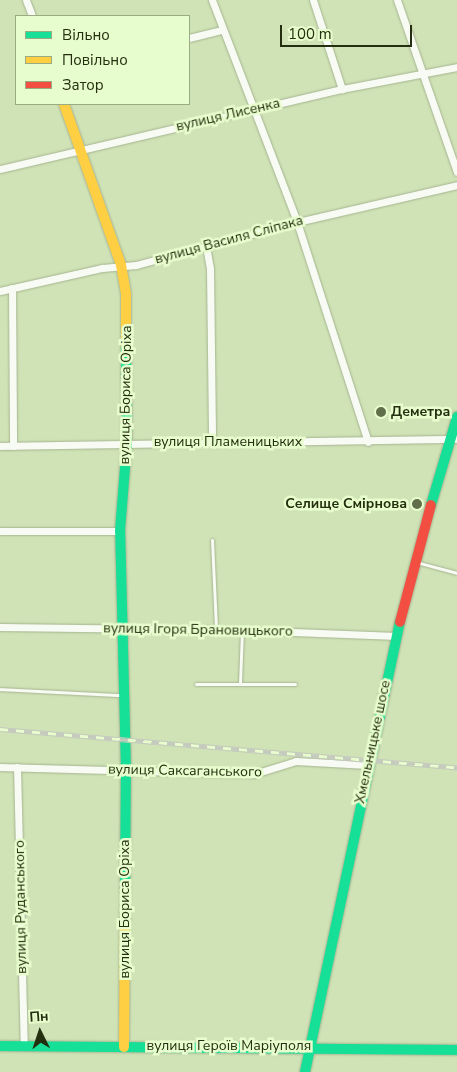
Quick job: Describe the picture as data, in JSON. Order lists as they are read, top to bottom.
{
  "streets": {
    "street": [
      "вулиця Лисенка",
      "вулиця Василя Сліпака",
      "вулиця Бориса Оріха",
      "вулиця Пламеницьких",
      "вулиця Ігоря Брановицького",
      "Хмельницьке шосе",
      "вулиця Саксаганського",
      "вулиця Руданського",
      "вулиця Героїв Маріуполя"
    ]
  },
  "crossings": [
    ["вулиця Лисенка", "вулиця Бориса Оріха"],
    ["вулиця Василя Сліпака", "вулиця Бориса Оріха"],
    ["вулиця Бориса Оріха", "вулиця Пламеницьких"],
    ["вулиця Бориса Оріха", "вулиця Ігоря Брановицького"],
    ["вулиця Бориса Оріха", "вулиця Саксаганського"],
    ["вулиця Бориса Оріха", "вулиця Героїв Маріуполя"],
    ["вулиця Пламеницьких", "Хмельницьке шосе"],
    ["вулиця Ігоря Брановицького", "Хмельницьке шосе"],
    ["Хмельницьке шосе", "вулиця Саксаганського"],
    ["Хмельницьке шосе", "вулиця Героїв Маріуполя"],
    ["вулиця Саксаганського", "вулиця Руданського"],
    ["вулиця Руданського", "вулиця Героїв Маріуполя"]
  ],
  "places": ["Деметра", "Селище Смірнова"],
  "legend": ["Вільно", "Повільно", "Затор"],
  "scale_bar": "100 m",
  "north": "top"
}
